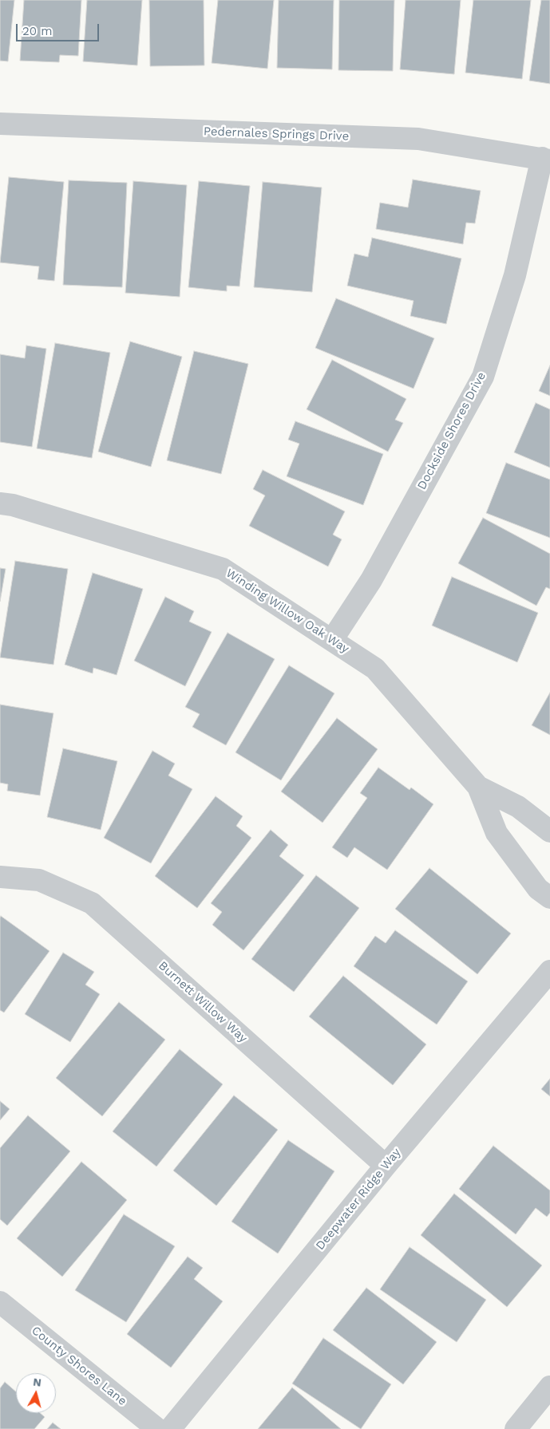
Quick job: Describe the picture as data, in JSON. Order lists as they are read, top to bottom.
{
  "streets": {
    "street": [
      "Pedernales Springs Drive",
      "Dockside Shores Drive",
      "Winding Willow Oak Way",
      "Burnett Willow Way",
      "Deepwater Ridge Way",
      "County Shores Lane"
    ]
  },
  "crossings": [
    ["Pedernales Springs Drive", "Dockside Shores Drive"],
    ["Dockside Shores Drive", "Winding Willow Oak Way"],
    ["Burnett Willow Way", "Deepwater Ridge Way"]
  ],
  "scale_bar": "20 m",
  "north": "top"
}
